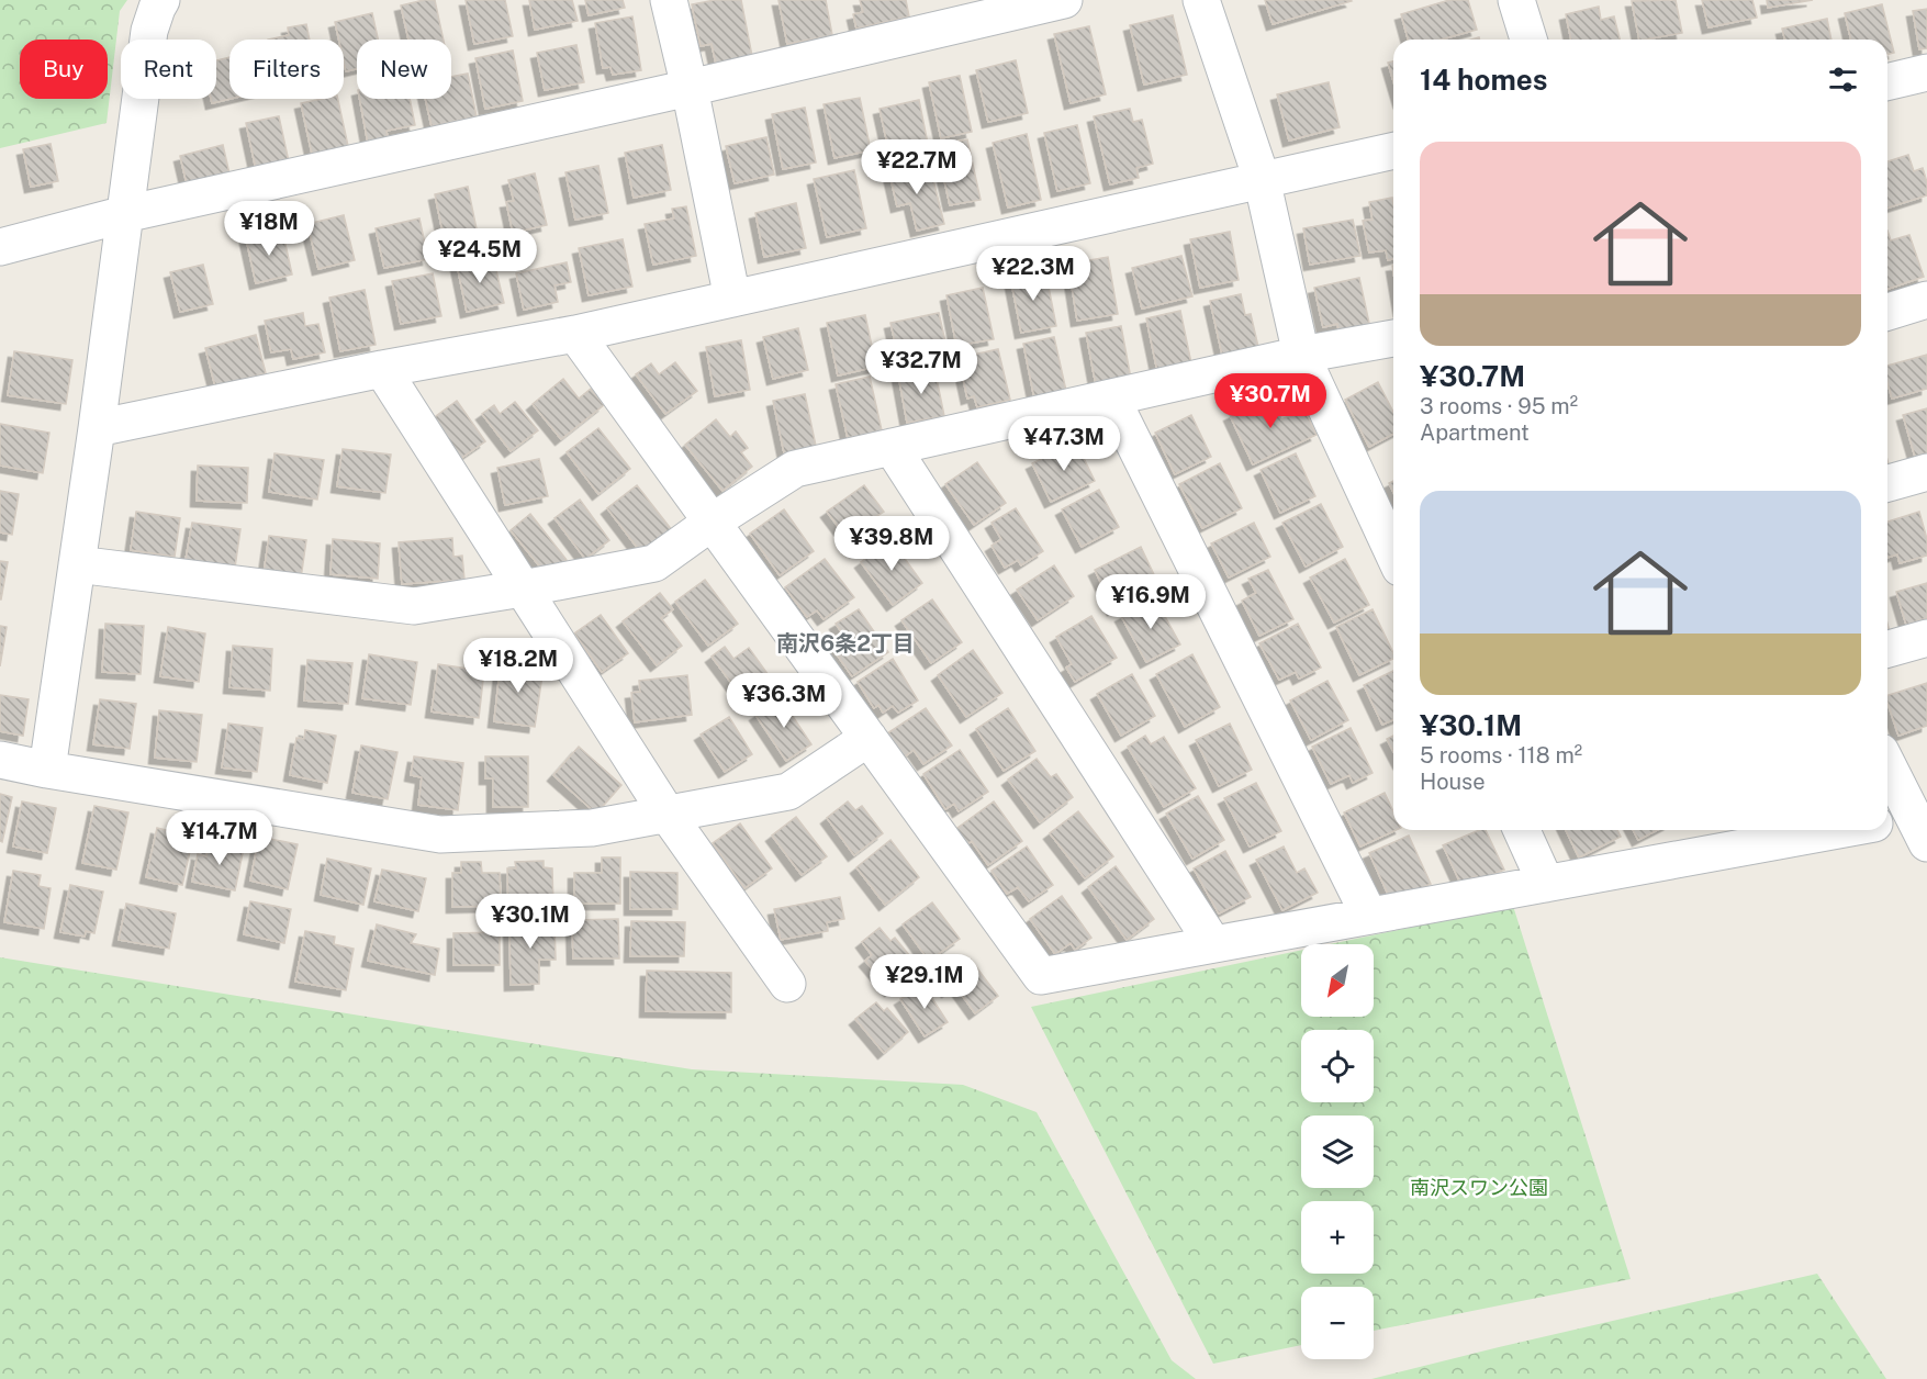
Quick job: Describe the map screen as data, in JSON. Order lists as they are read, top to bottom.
{
  "districts": ["南沢6条2丁目"],
  "parks": ["南沢スワン公園"],
  "north": "bottom left",
  "page": {
    "chip": [
      "Buy",
      "Rent",
      "Filters",
      "New"
    ],
    "heading": "14 homes",
    "list": [
      {
        "name": "¥30.7M",
        "note": "3 rooms · 95 m² · Apartment"
      },
      {
        "name": "¥30.1M",
        "note": "5 rooms · 118 m² · House"
      }
    ],
    "price": [
      "¥22.7M",
      "¥18M",
      "¥24.5M",
      "¥22.3M",
      "¥32.7M",
      "¥30.7M",
      "¥47.3M",
      "¥39.8M",
      "¥16.9M",
      "¥18.2M",
      "¥36.3M",
      "¥14.7M",
      "¥30.1M",
      "¥29.1M"
    ],
    "map_buttons": ["+", "−"]
  }
}
